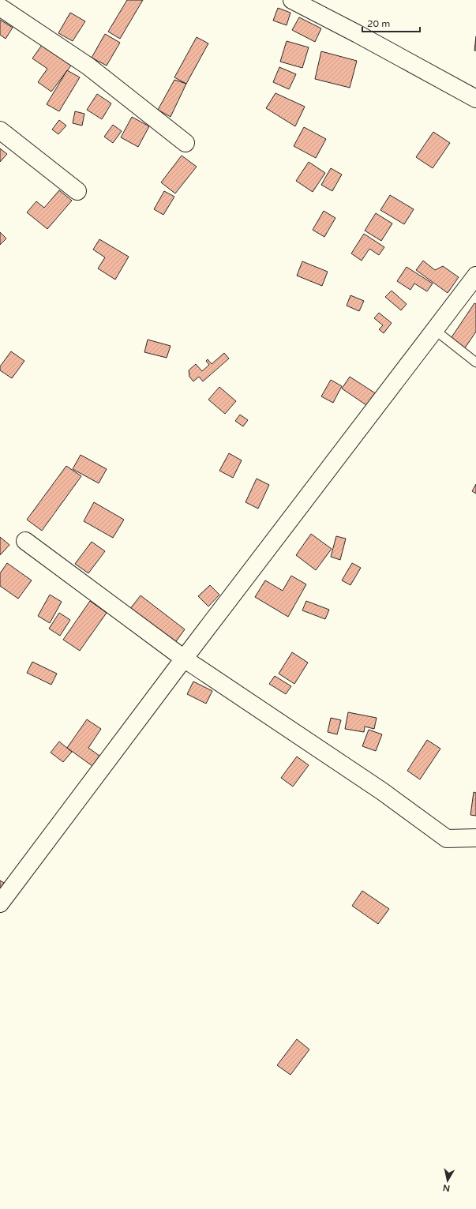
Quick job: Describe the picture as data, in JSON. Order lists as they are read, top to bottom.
{
  "scale_bar": "20 m",
  "north": "bottom"
}
